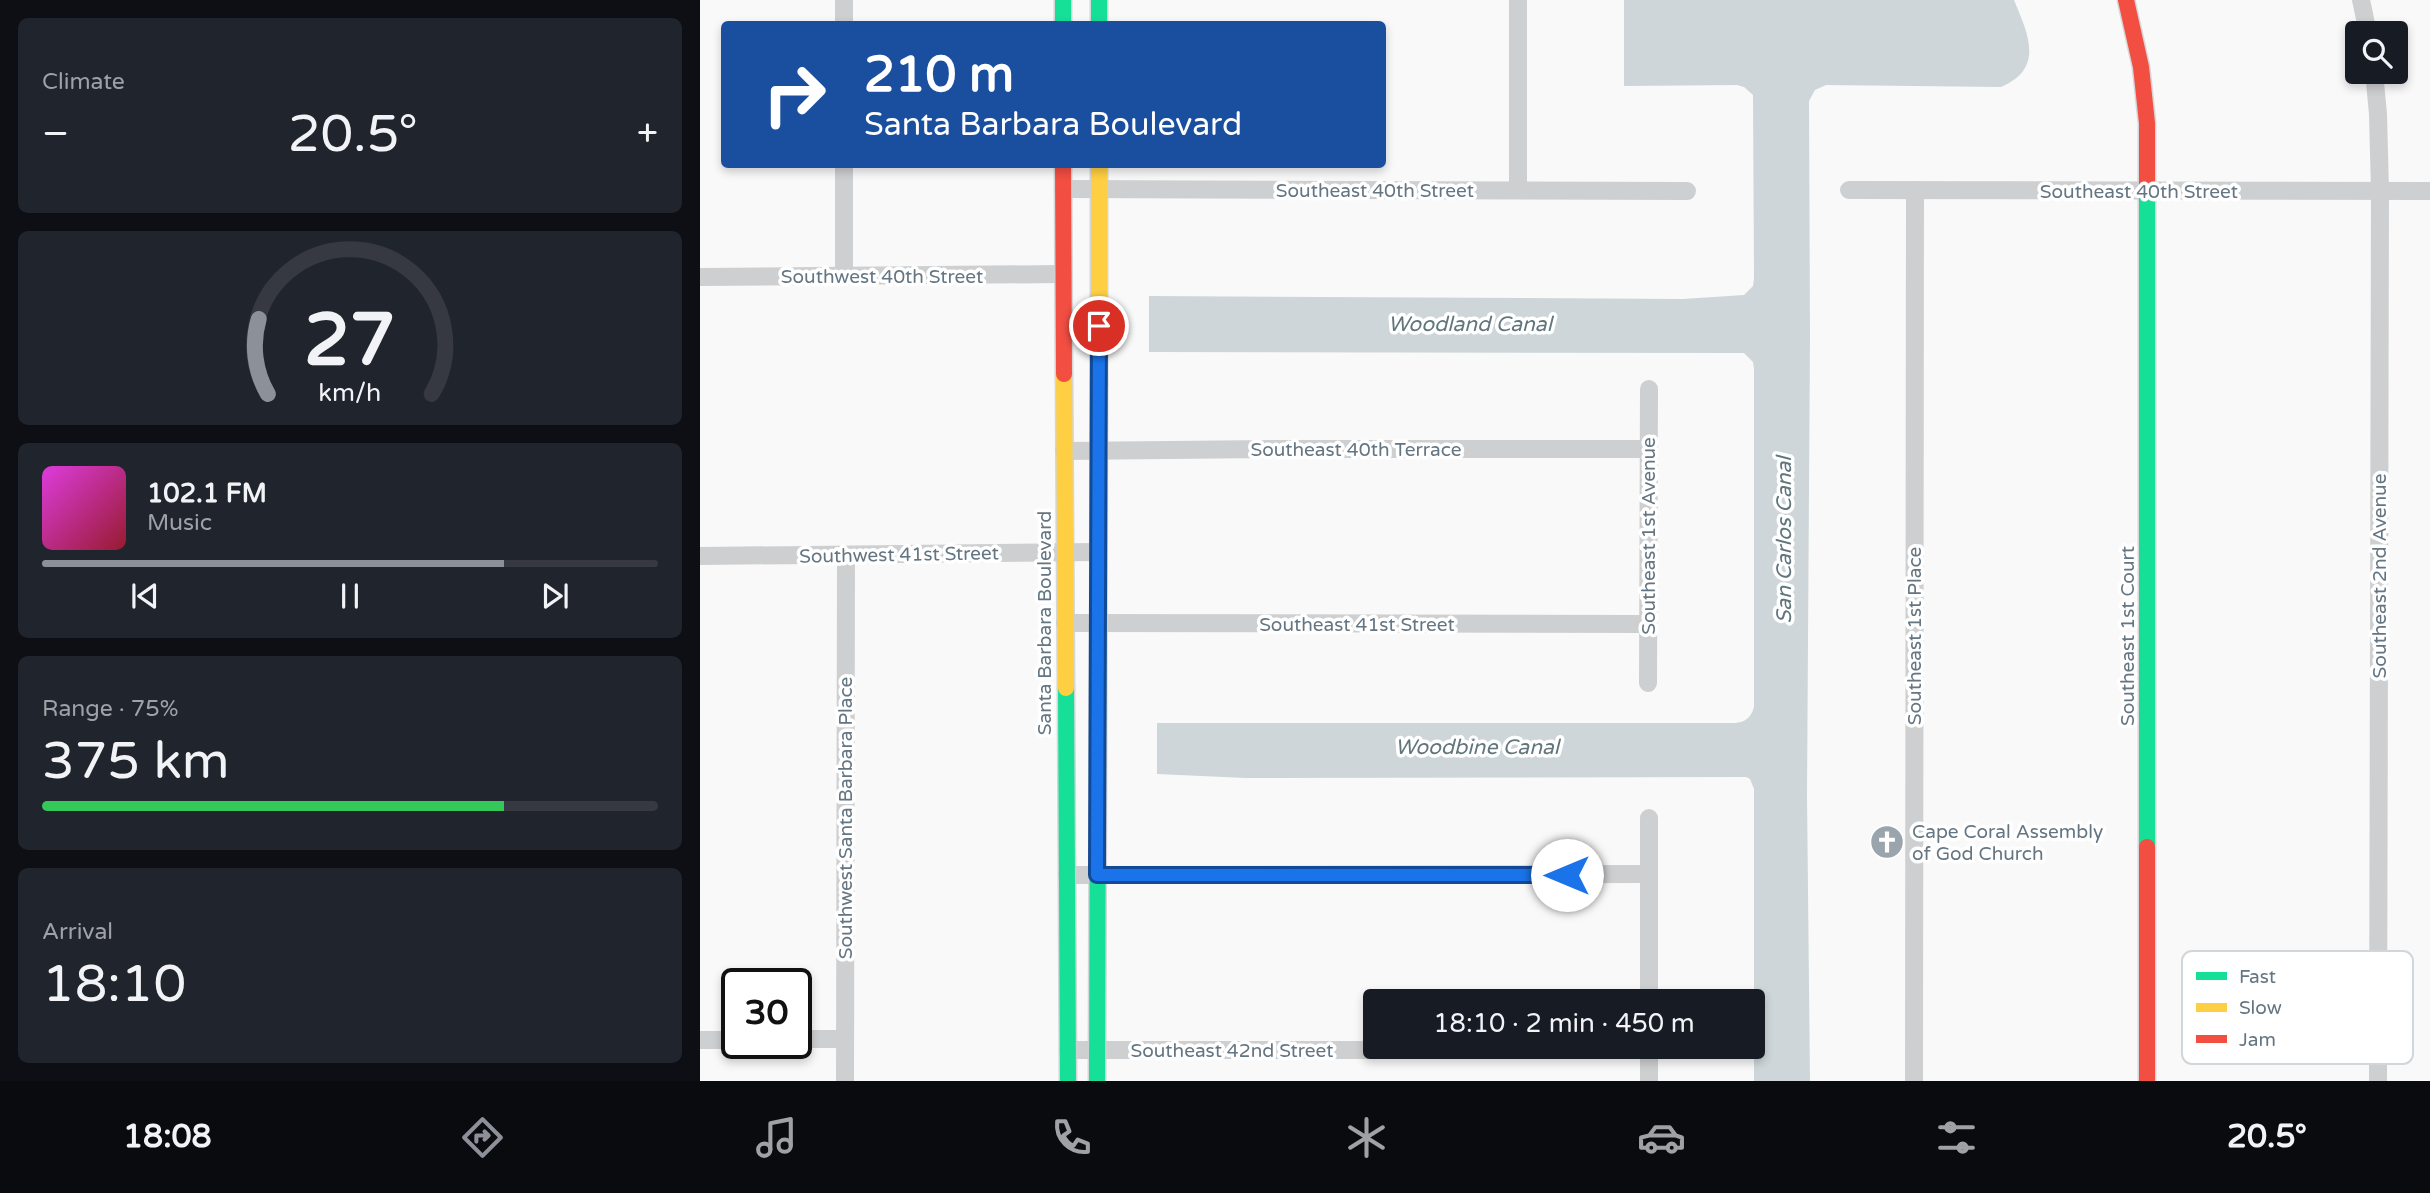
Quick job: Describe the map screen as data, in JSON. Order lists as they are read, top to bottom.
{
  "streets": {
    "main road": ["Santa Barbara Boulevard", "Southeast 1st Court"],
    "street": [
      "Southeast 40th Street",
      "Southwest 40th Street",
      "Southeast 40th Terrace",
      "Southeast 1st Avenue",
      "Southwest 41st Street",
      "Southeast 2nd Avenue",
      "Southeast 41st Street",
      "Southeast 1st Place",
      "Southwest Santa Barbara Place",
      "Southeast 42nd Street"
    ]
  },
  "crossings": [
    ["Southeast 40th Street", "Southeast 2nd Avenue"],
    ["Southeast 40th Street", "Santa Barbara Boulevard"],
    ["Southeast 40th Street", "Southeast 1st Place"],
    ["Southeast 40th Street", "Southeast 1st Court"],
    ["Southwest 40th Street", "Santa Barbara Boulevard"],
    ["Southeast 40th Terrace", "Southeast 1st Avenue"],
    ["Southeast 40th Terrace", "Santa Barbara Boulevard"],
    ["Southeast 1st Avenue", "Southeast 41st Street"],
    ["Southwest 41st Street", "Santa Barbara Boulevard"],
    ["Southwest 41st Street", "Southwest Santa Barbara Place"],
    ["Santa Barbara Boulevard", "Southeast 41st Street"],
    ["Santa Barbara Boulevard", "Southeast 42nd Street"]
  ],
  "water": ["Woodland Canal", "San Carlos Canal", "Woodbine Canal"],
  "places": {
    "church": ["Cape Coral Assembly of God Church"]
  },
  "legend": ["Fast", "Slow", "Jam"],
  "page": {
    "tile": [
      "Climate",
      ["Range · 75%", "375 km"],
      ["Arrival", "18:10"]
    ],
    "turn": ["210 m", "Santa Barbara Boulevard"],
    "heat": ["−", "20.5°", "+"],
    "song": ["102.1 FM", "Music"],
    "limit": "30",
    "trip": "18:10 · 2 min · 450 m",
    "tabs": ["18:08", "20.5°"],
    "gauge": ["27", "km/h"]
  }
}
